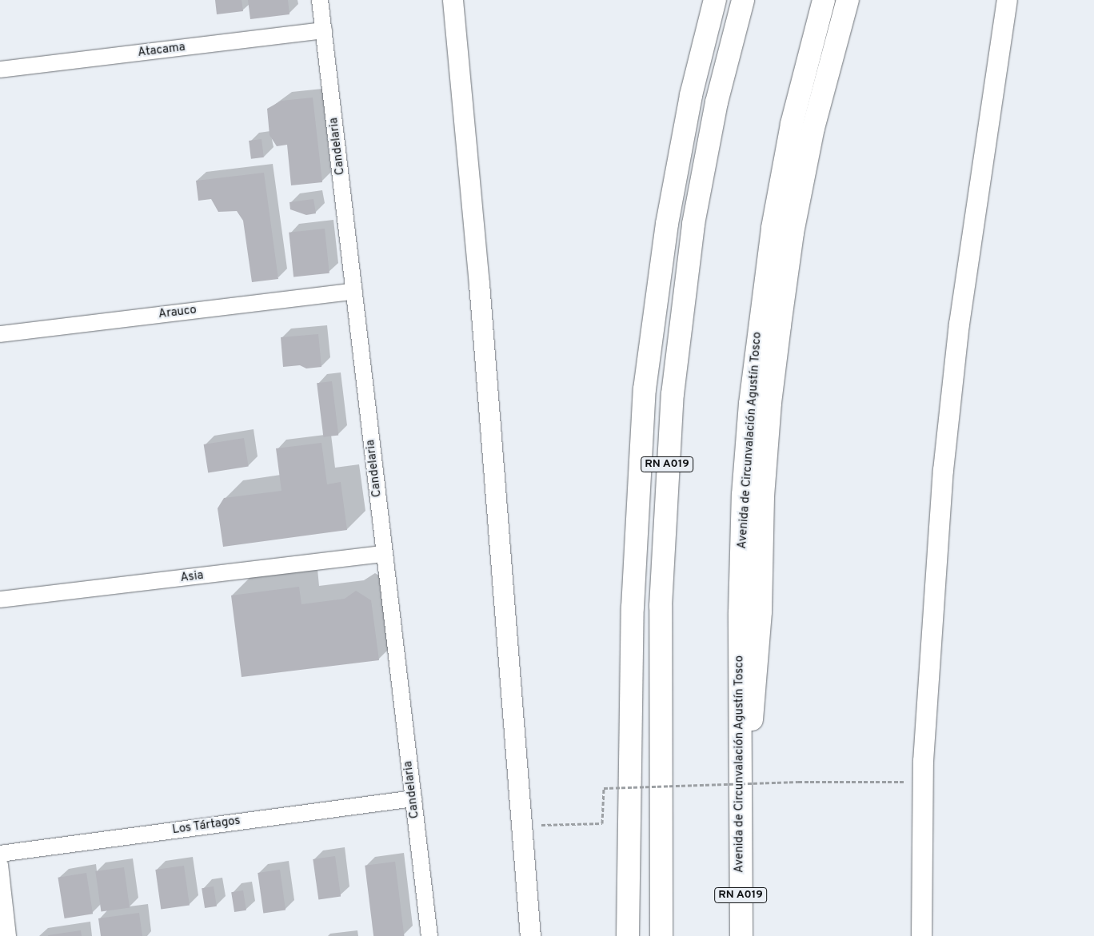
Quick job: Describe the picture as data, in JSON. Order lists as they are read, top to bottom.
{
  "streets": {
    "highway": ["Avenida de Circunvalación Agustín Tosco", "RN A019"],
    "street": [
      "Atacama",
      "Candelaria",
      "Arauco",
      "Asia",
      "Los Tártagos"
    ]
  },
  "crossings": [
    ["Atacama", "Candelaria"],
    ["Candelaria", "Arauco"],
    ["Candelaria", "Asia"],
    ["Candelaria", "Los Tártagos"]
  ]
}
